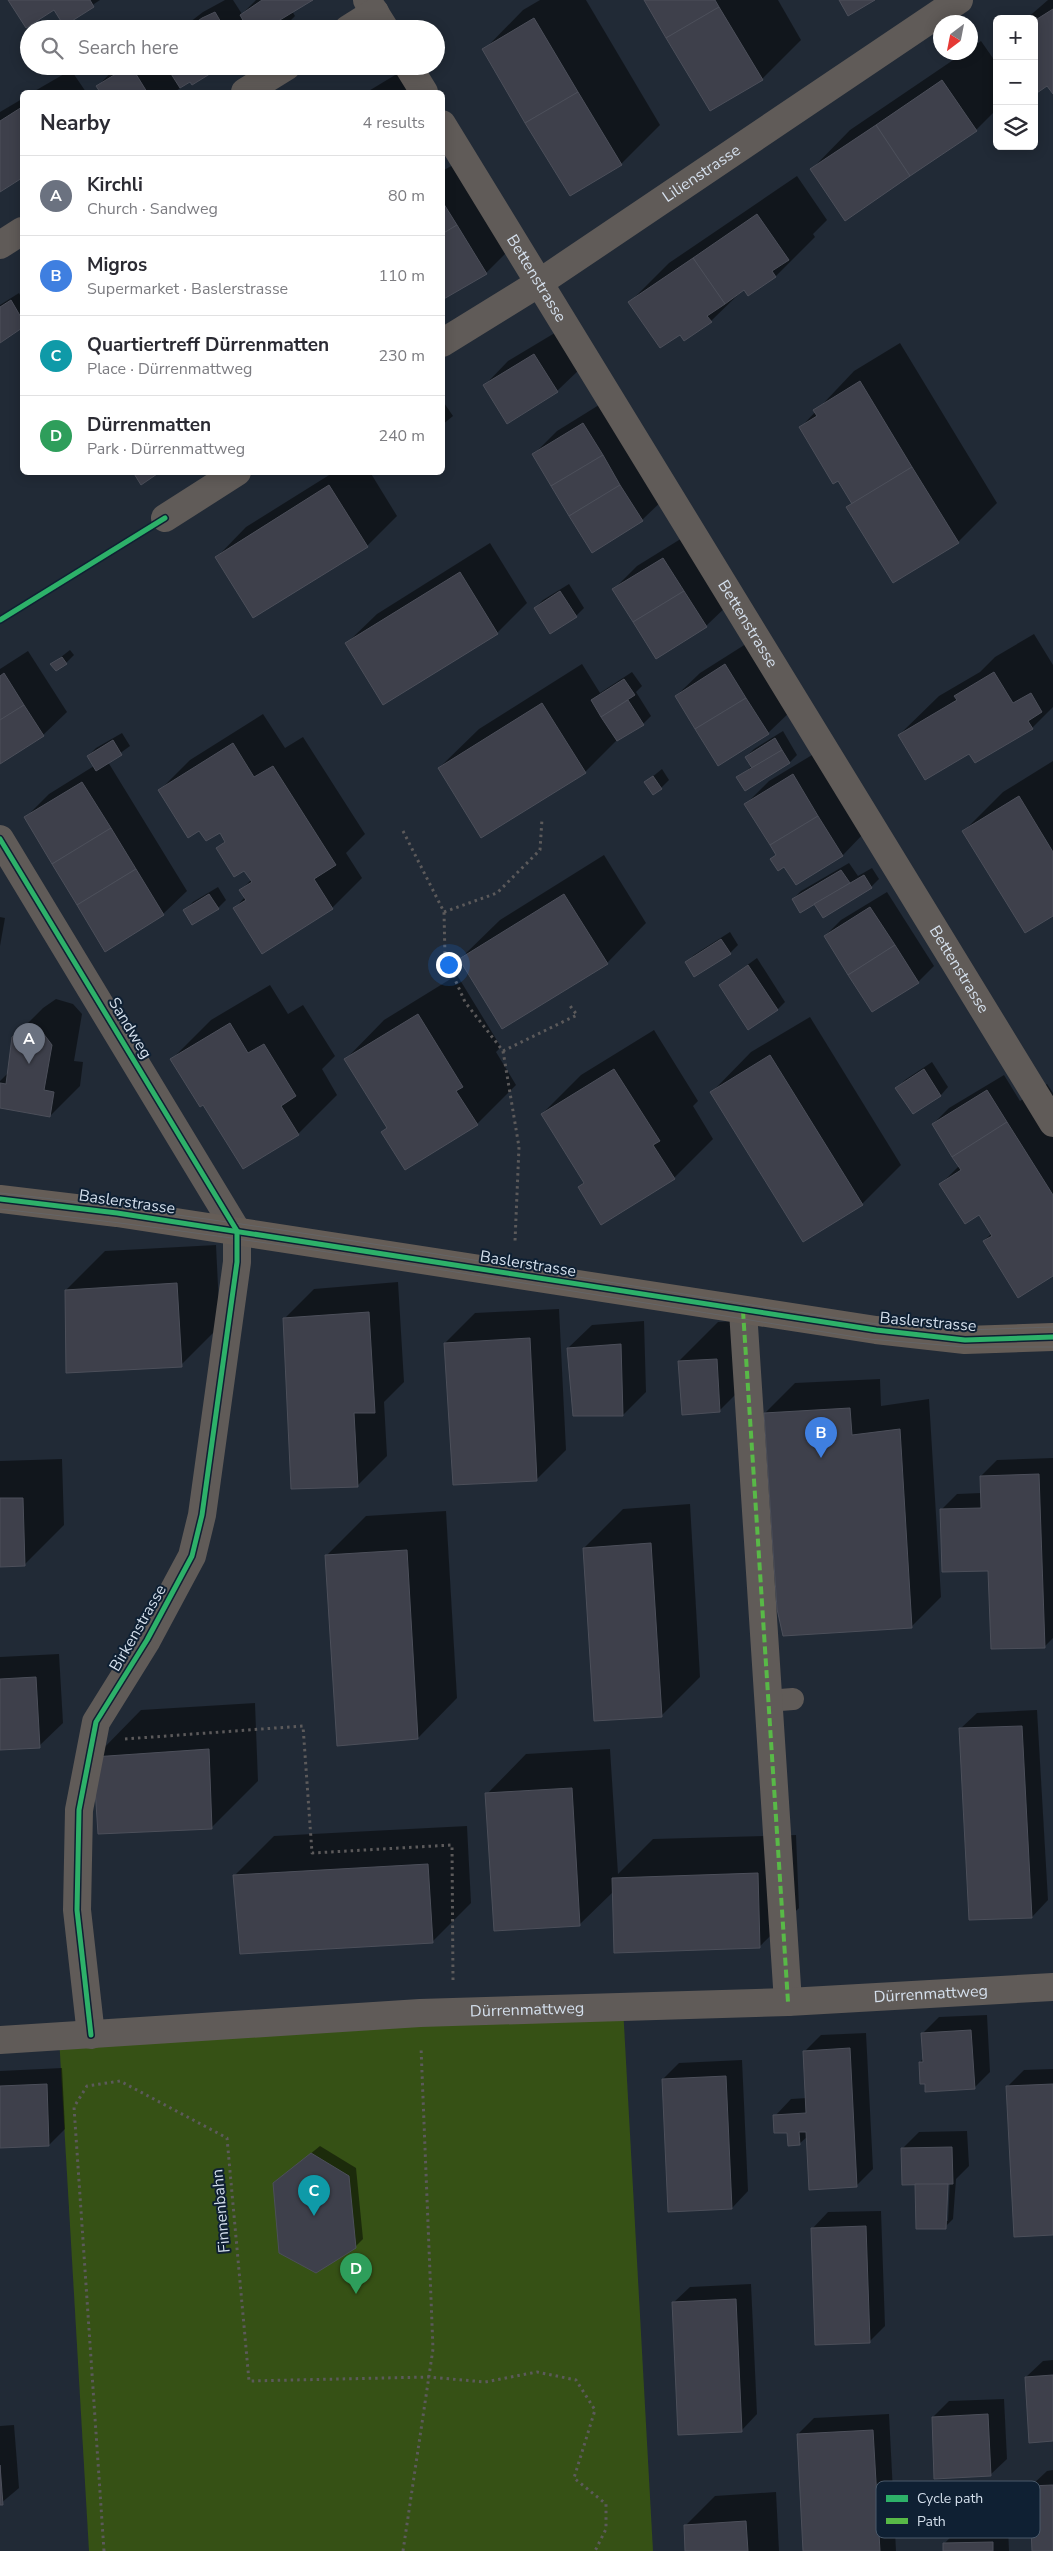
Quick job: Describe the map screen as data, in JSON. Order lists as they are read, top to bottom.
{
  "streets": {
    "main road": ["Baslerstrasse"],
    "street": [
      "Lilienstrasse",
      "Bettenstrasse",
      "Sandweg",
      "Birkenstrasse",
      "Dürrenmattweg"
    ],
    "path": ["Finnenbahn"]
  },
  "crossings": [
    ["Lilienstrasse", "Bettenstrasse"],
    ["Sandweg", "Baslerstrasse"],
    ["Sandweg", "Birkenstrasse"],
    ["Baslerstrasse", "Birkenstrasse"],
    ["Birkenstrasse", "Dürrenmattweg"]
  ],
  "legend": ["Cycle path", "Path"],
  "north": "bottom left",
  "page": {
    "map_buttons": ["+", "−"],
    "search": "Search here",
    "heading": ["Nearby", "4 results"],
    "list": [
      {
        "mark": "A",
        "name": "Kirchli",
        "note": "Church · Sandweg",
        "value": "80 m"
      },
      {
        "mark": "B",
        "name": "Migros",
        "note": "Supermarket · Baslerstrasse",
        "value": "110 m"
      },
      {
        "mark": "C",
        "name": "Quartiertreff Dürrenmatten",
        "note": "Place · Dürrenmattweg",
        "value": "230 m"
      },
      {
        "mark": "D",
        "name": "Dürrenmatten",
        "note": "Park · Dürrenmattweg",
        "value": "240 m"
      }
    ],
    "pins": [
      "A",
      "B",
      "C",
      "D"
    ]
  }
}
